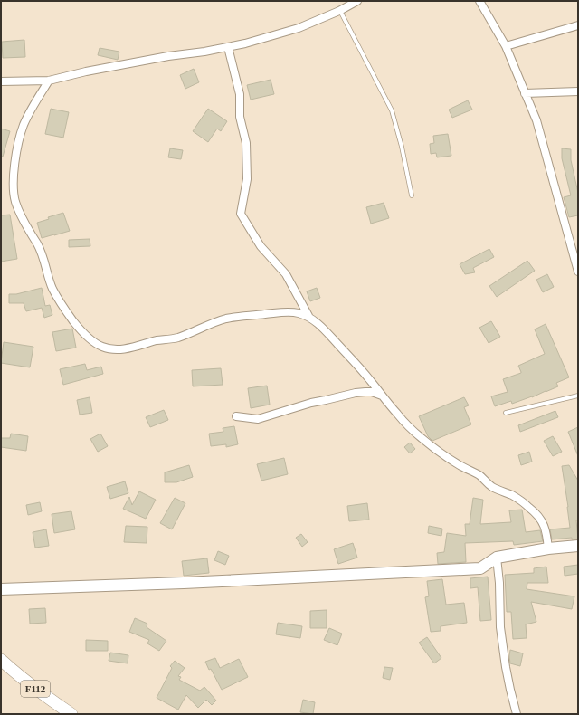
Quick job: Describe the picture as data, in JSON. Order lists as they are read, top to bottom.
{
  "streets": {
    "main road": ["F112"]
  }
}
